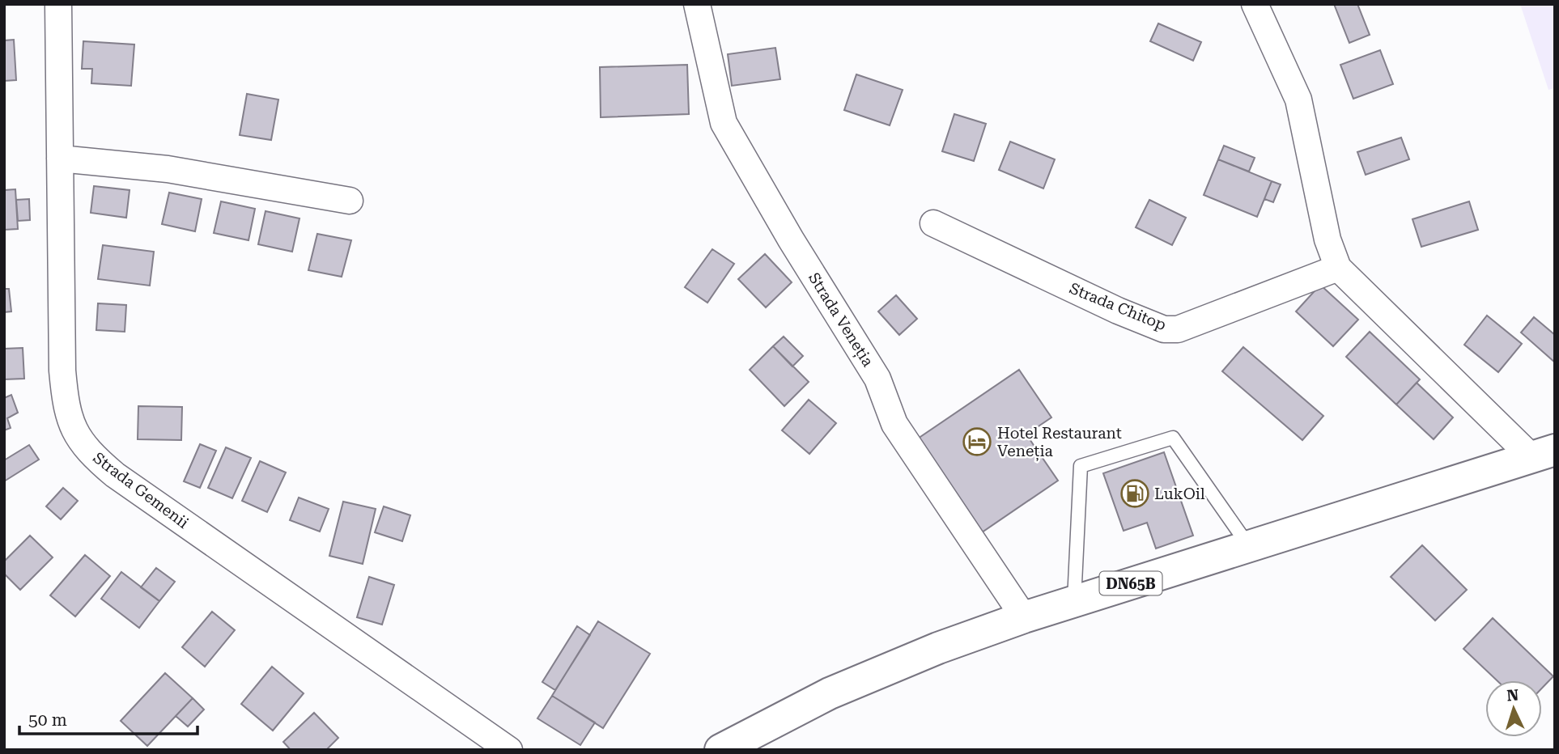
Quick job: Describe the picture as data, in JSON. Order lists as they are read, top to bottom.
{
  "streets": {
    "main road": ["DN65B"],
    "street": ["Strada Chitop", "Strada Veneția", "Strada Gemenii"]
  },
  "crossings": [
    ["Strada Veneția", "DN65B"]
  ],
  "places": {
    "hotel": ["Hotel Restaurant Veneția"],
    "fuel station": ["LukOil"]
  },
  "scale_bar": "50 m",
  "north": "top"
}
